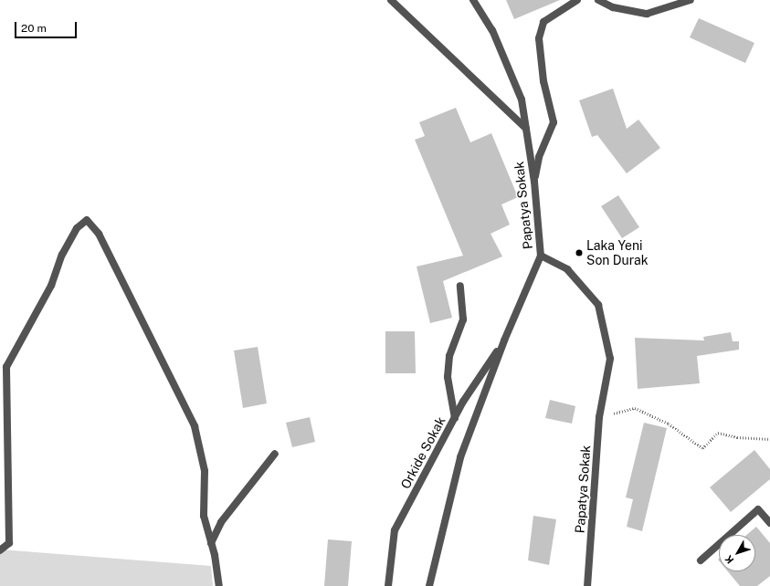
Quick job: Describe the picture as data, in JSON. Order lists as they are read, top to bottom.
{
  "streets": {
    "street": ["Papatya Sokak", "Orkide Sokak"]
  },
  "crossings": [
    ["Papatya Sokak", "Orkide Sokak"]
  ],
  "places": ["Laka Yeni Son Durak"],
  "scale_bar": "20 m",
  "north": "bottom left"
}
